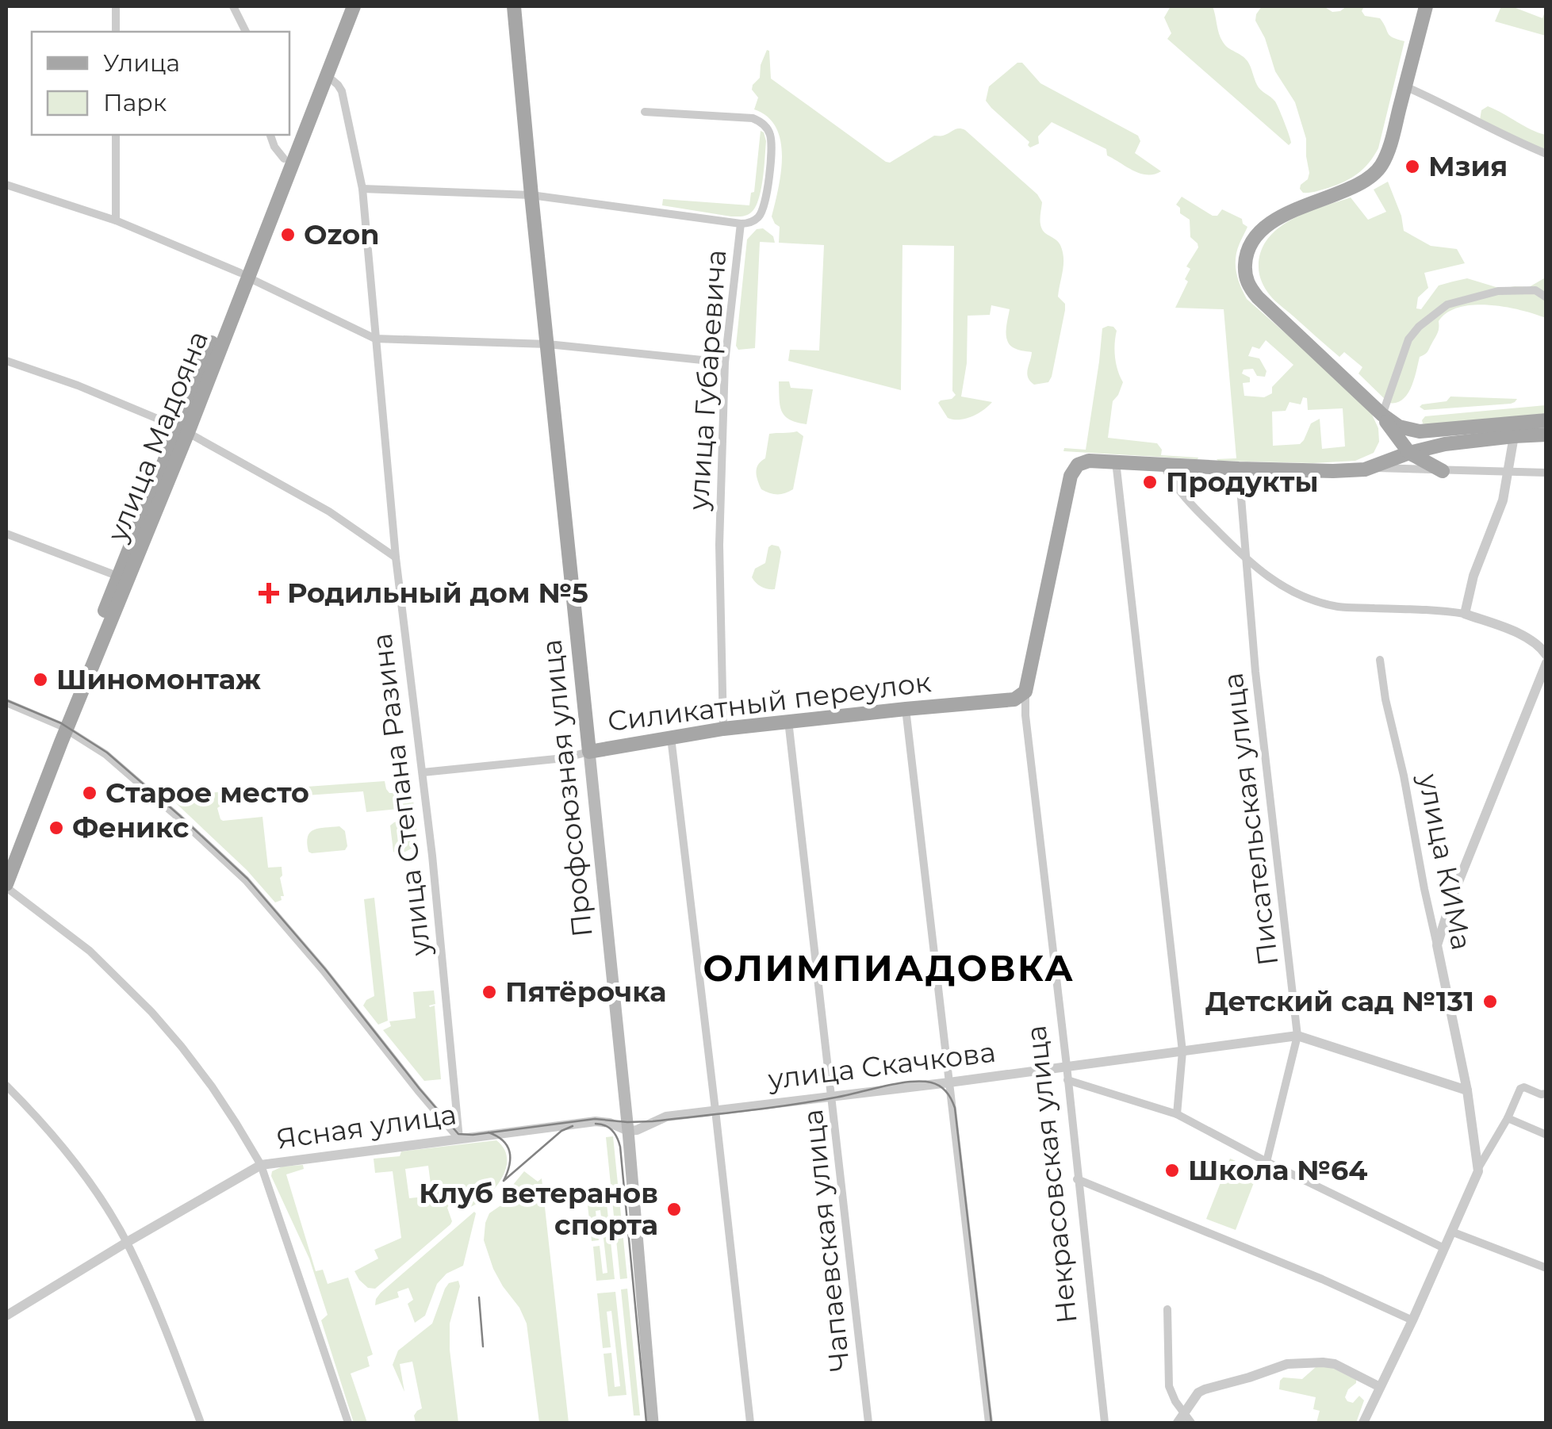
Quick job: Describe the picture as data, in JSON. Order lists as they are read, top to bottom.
{
  "streets": {
    "main road": [
      "улица Мадояна",
      "Силикатный переулок",
      "Профсоюзная улица",
      "Некрасовская улица"
    ],
    "street": [
      "улица Губаревича",
      "улица Степана Разина",
      "Писательская улица",
      "улица КИМа",
      "улица Скачкова",
      "Ясная улица",
      "Чапаевская улица"
    ]
  },
  "crossings": [
    ["улица Губаревича", "Силикатный переулок"],
    ["улица Мадояна", "улица Степана Разина"],
    ["Силикатный переулок", "Профсоюзная улица"],
    ["Силикатный переулок", "улица Степана Разина"],
    ["Силикатный переулок", "Некрасовская улица"],
    ["Силикатный переулок", "Чапаевская улица"],
    ["Профсоюзная улица", "улица Скачкова"],
    ["Профсоюзная улица", "Ясная улица"],
    ["улица Степана Разина", "Ясная улица"],
    ["Писательская улица", "улица Скачкова"],
    ["улица КИМа", "улица Скачкова"],
    ["улица Скачкова", "Ясная улица"],
    ["улица Скачкова", "Некрасовская улица"],
    ["улица Скачкова", "Чапаевская улица"]
  ],
  "districts": ["ОЛИМПИАДОВКА"],
  "places": {
    "other": [
      "Мзия",
      "Ozon",
      "Продукты",
      "Шиномонтаж",
      "Старое место",
      "Феникс",
      "Пятёрочка",
      "Детский сад №131",
      "Школа №64",
      "Клуб ветеранов спорта"
    ],
    "health": ["Родильный дом №5"]
  },
  "legend": ["Улица", "Парк"]
}
